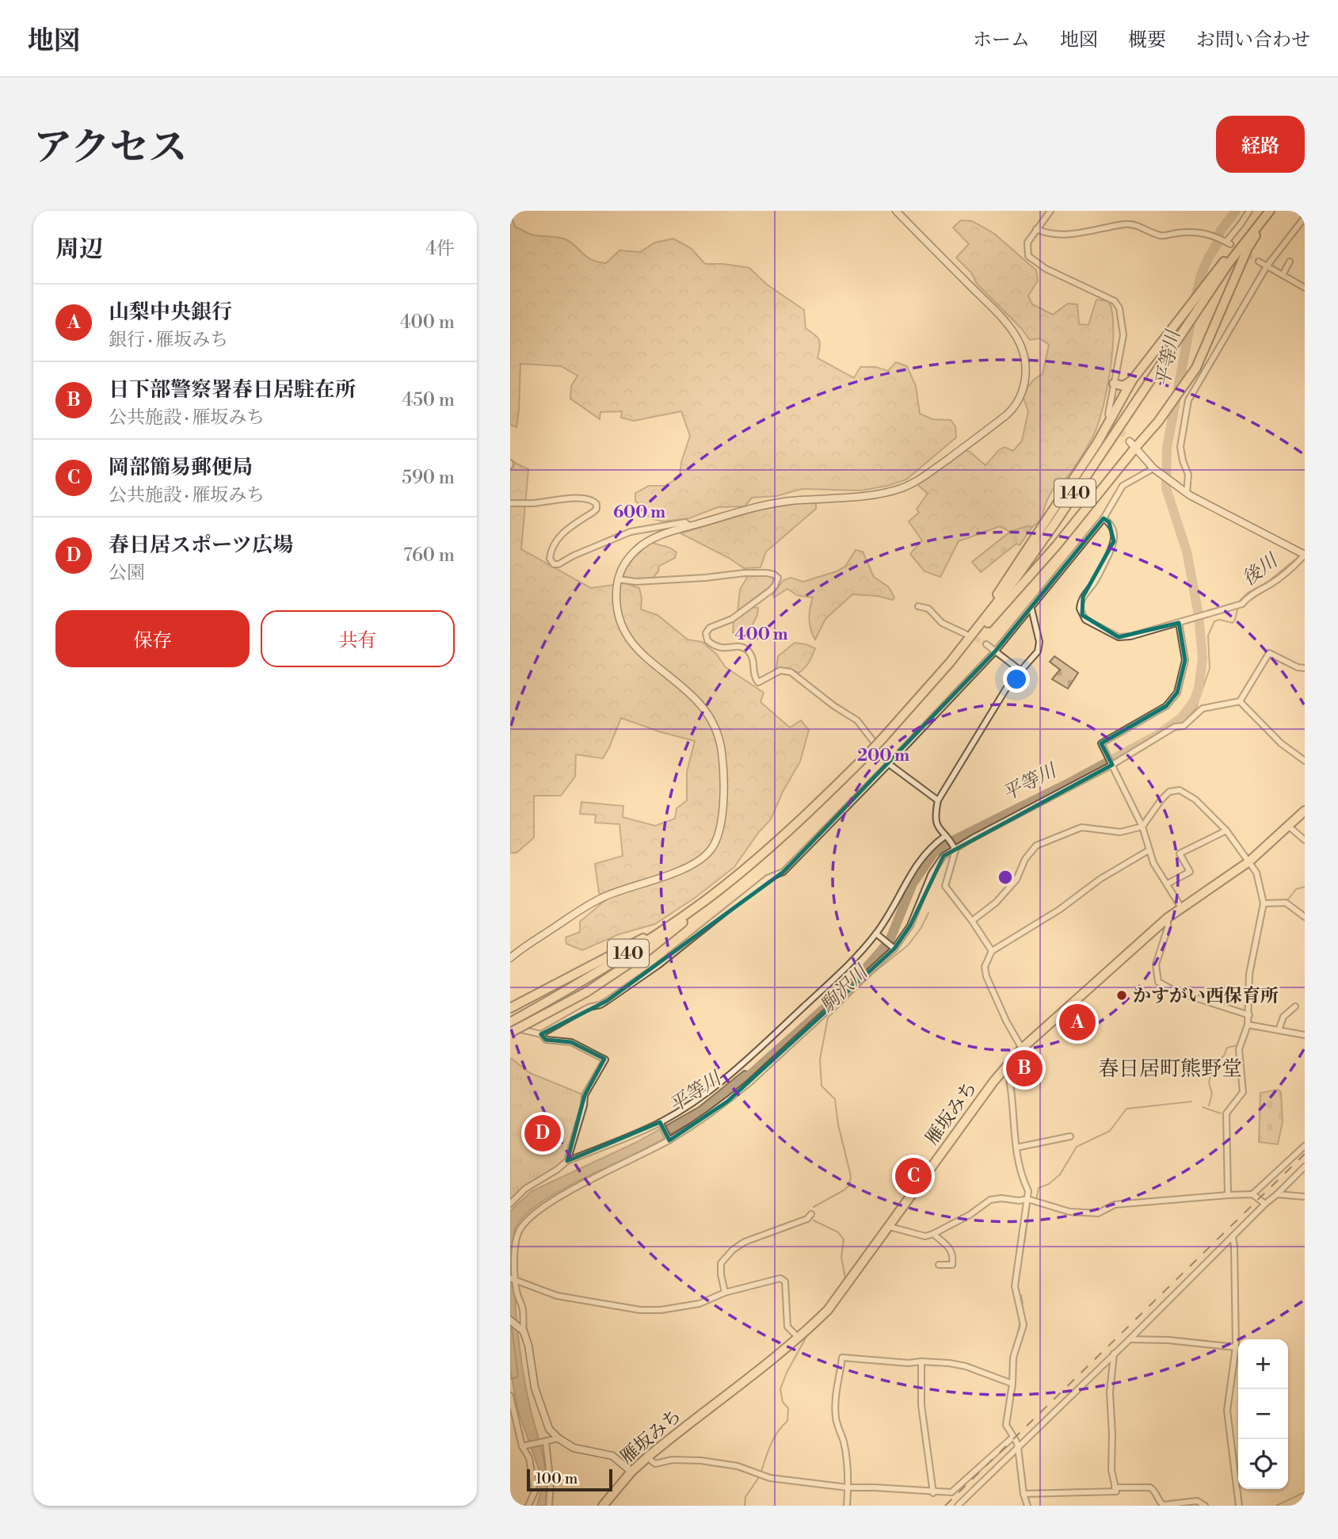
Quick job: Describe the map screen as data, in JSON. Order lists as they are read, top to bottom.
{
  "streets": {
    "highway": ["140", "雁坂みち"]
  },
  "districts": ["春日居町熊野堂"],
  "water": ["平等川", "後川", "駒沢川"],
  "places": ["かすがい西保育所"],
  "scale_bar": "100 m",
  "page": {
    "header": "地図",
    "nav": [
      "ホーム",
      "地図",
      "概要",
      "お問い合わせ"
    ],
    "title": "アクセス",
    "buttons": [
      "経路",
      ["保存", "共有"]
    ],
    "heading": ["周辺", "4件"],
    "list": [
      {
        "mark": "A",
        "name": "山梨中央銀行",
        "note": "銀行 · 雁坂みち",
        "value": "400 m"
      },
      {
        "mark": "B",
        "name": "日下部警察署春日居駐在所",
        "note": "公共施設 · 雁坂みち",
        "value": "450 m"
      },
      {
        "mark": "C",
        "name": "岡部簡易郵便局",
        "note": "公共施設 · 雁坂みち",
        "value": "590 m"
      },
      {
        "mark": "D",
        "name": "春日居スポーツ広場",
        "note": "公園",
        "value": "760 m"
      }
    ],
    "pins": [
      "A",
      "B",
      "D",
      "C"
    ],
    "map_buttons": ["+", "−"],
    "scale": "100 m"
  },
  "rings": ["600 m", "400 m", "200 m"]
}
